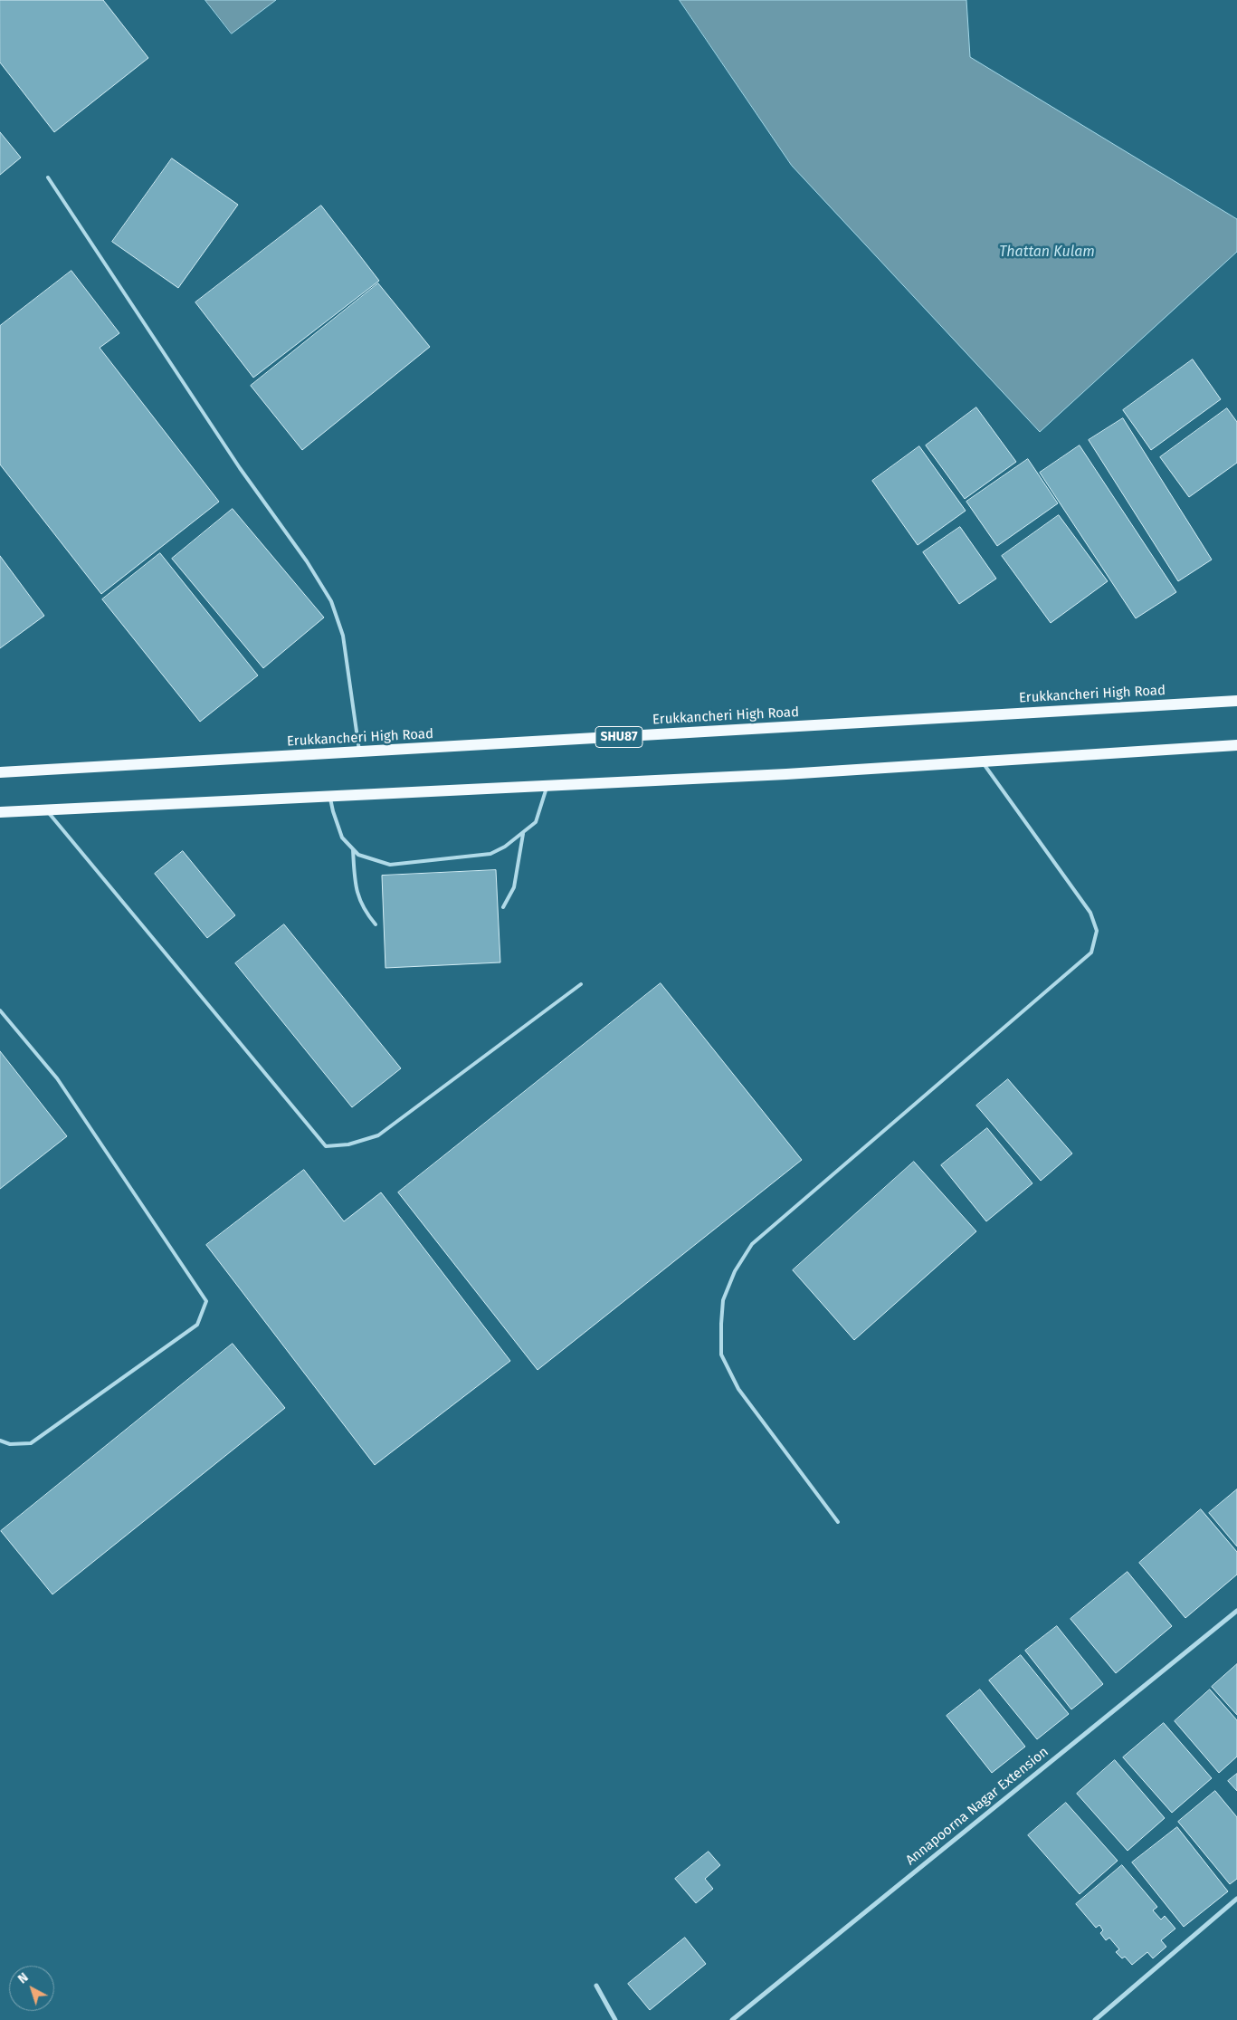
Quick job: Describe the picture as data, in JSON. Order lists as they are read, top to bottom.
{
  "streets": {
    "main road": ["Erukkancheri High Road", "SHU87"],
    "street": ["Annapoorna Nagar Extension"]
  },
  "water": ["Thattan Kulam"],
  "north": "top left"
}
